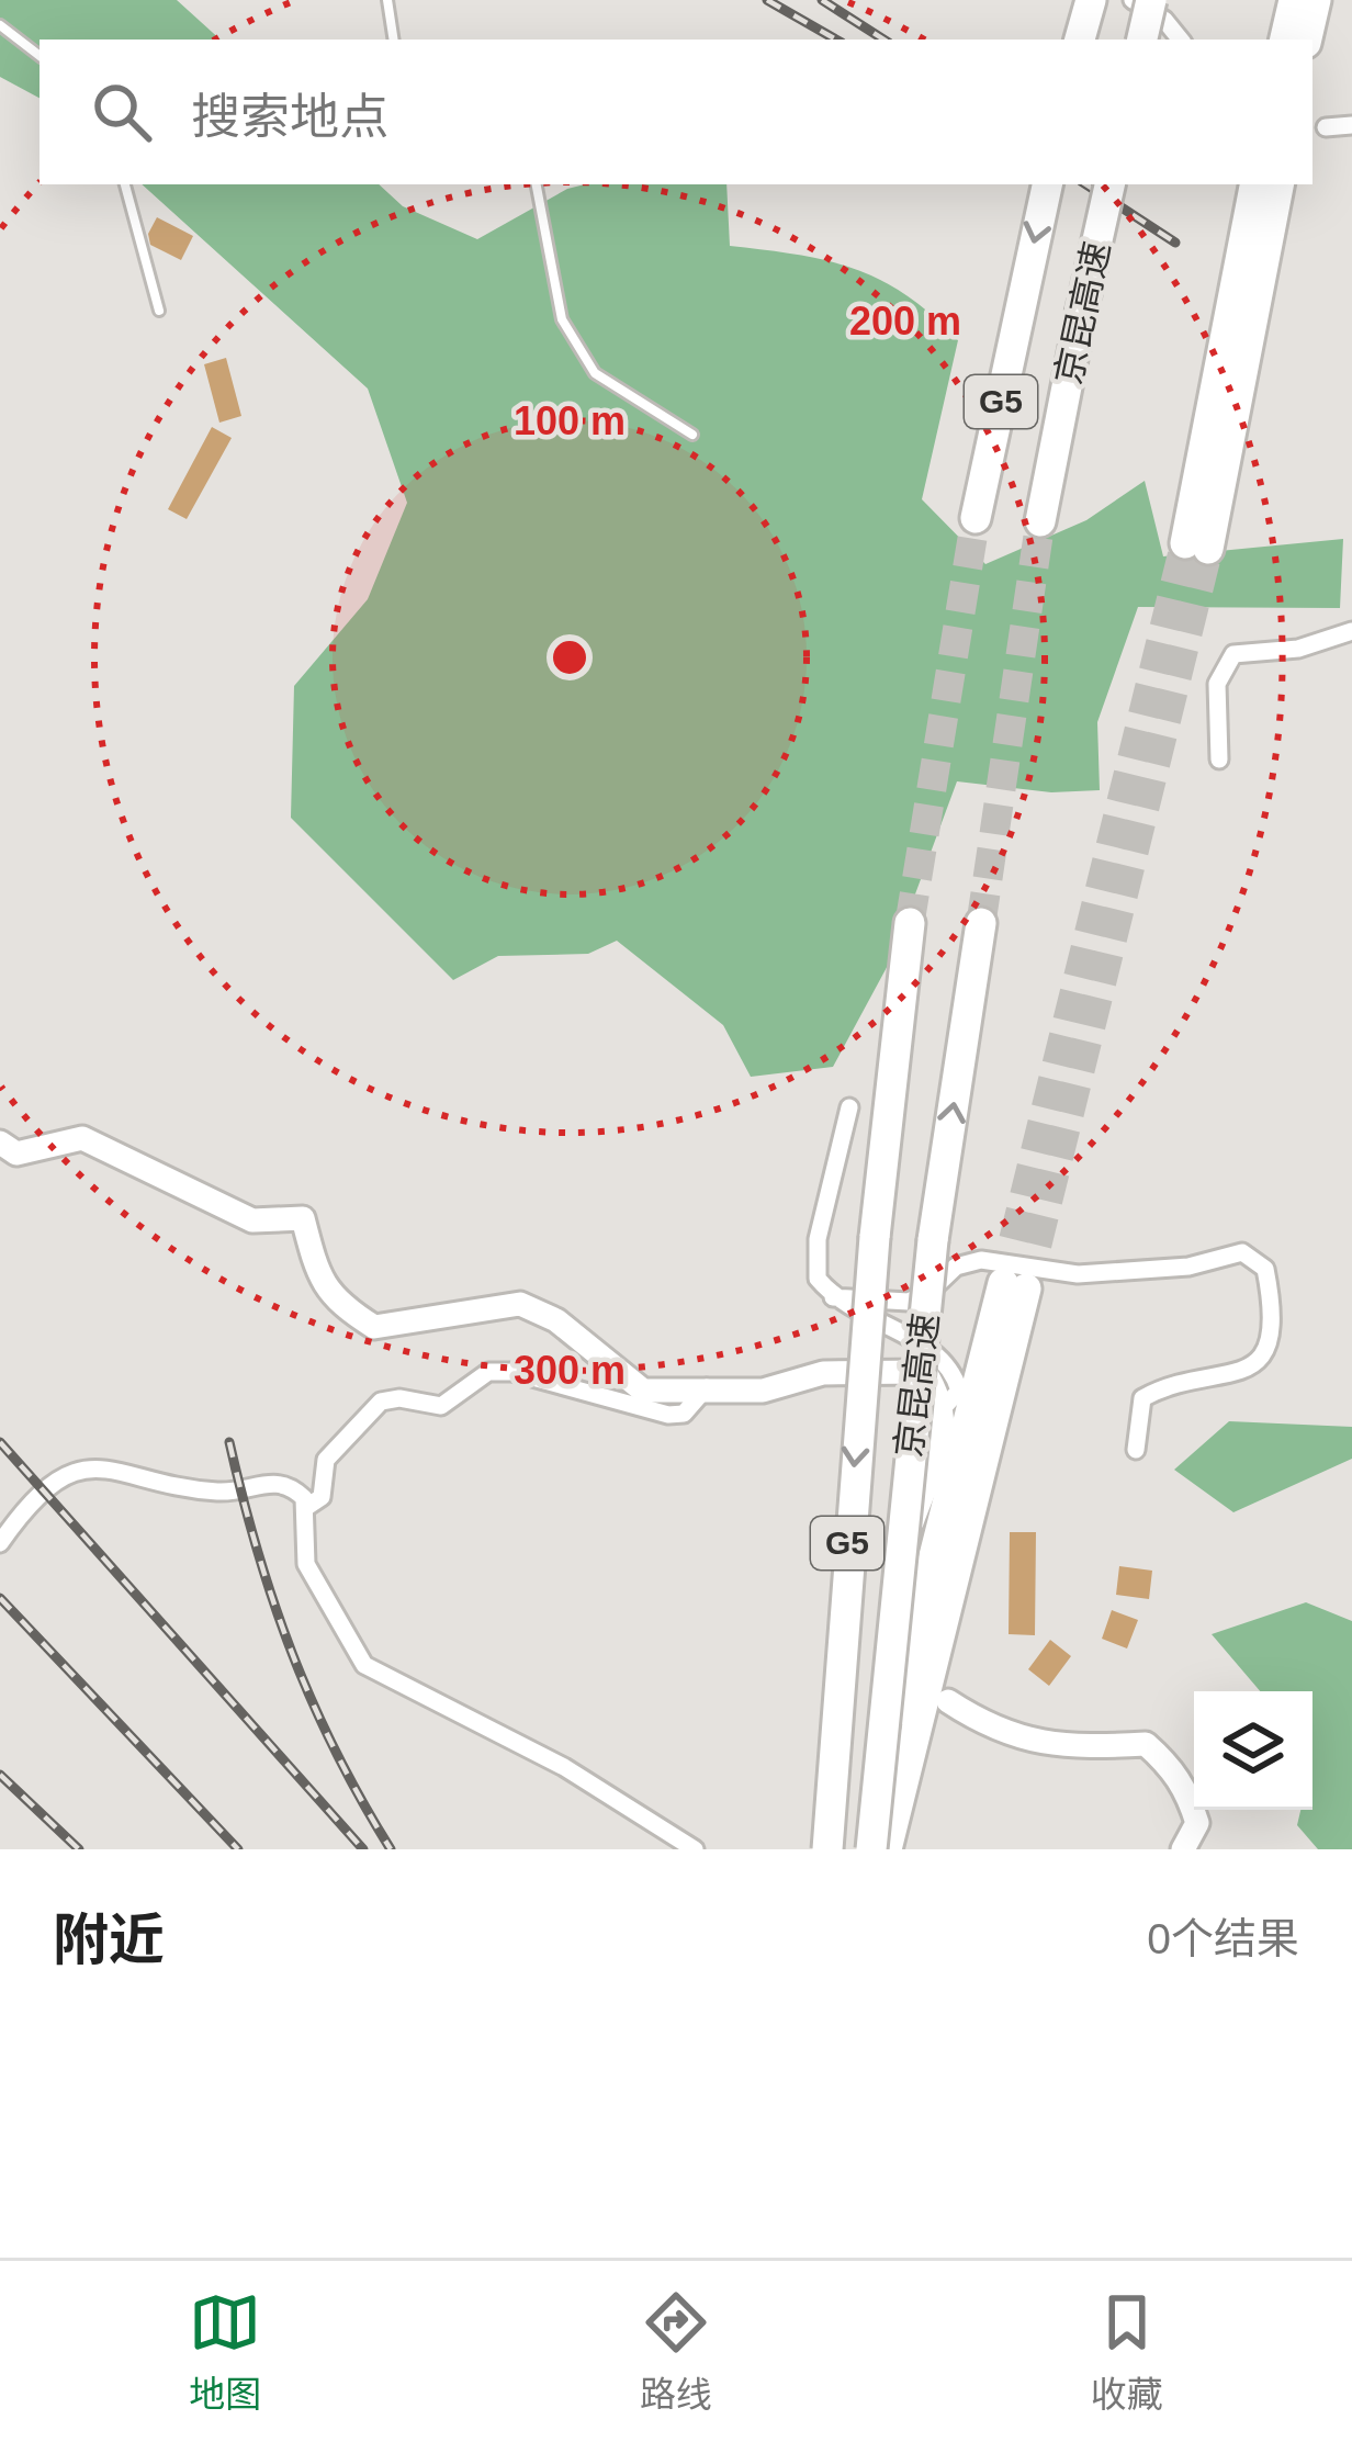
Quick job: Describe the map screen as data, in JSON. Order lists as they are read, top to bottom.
{
  "streets": {
    "highway": ["京昆高速", "G5"]
  },
  "page": {
    "search": "搜索地点",
    "heading": ["附近", "0个结果"],
    "nav": ["地图", "路线", "收藏"]
  },
  "rings": ["200 m", "100 m", "300 m"]
}
